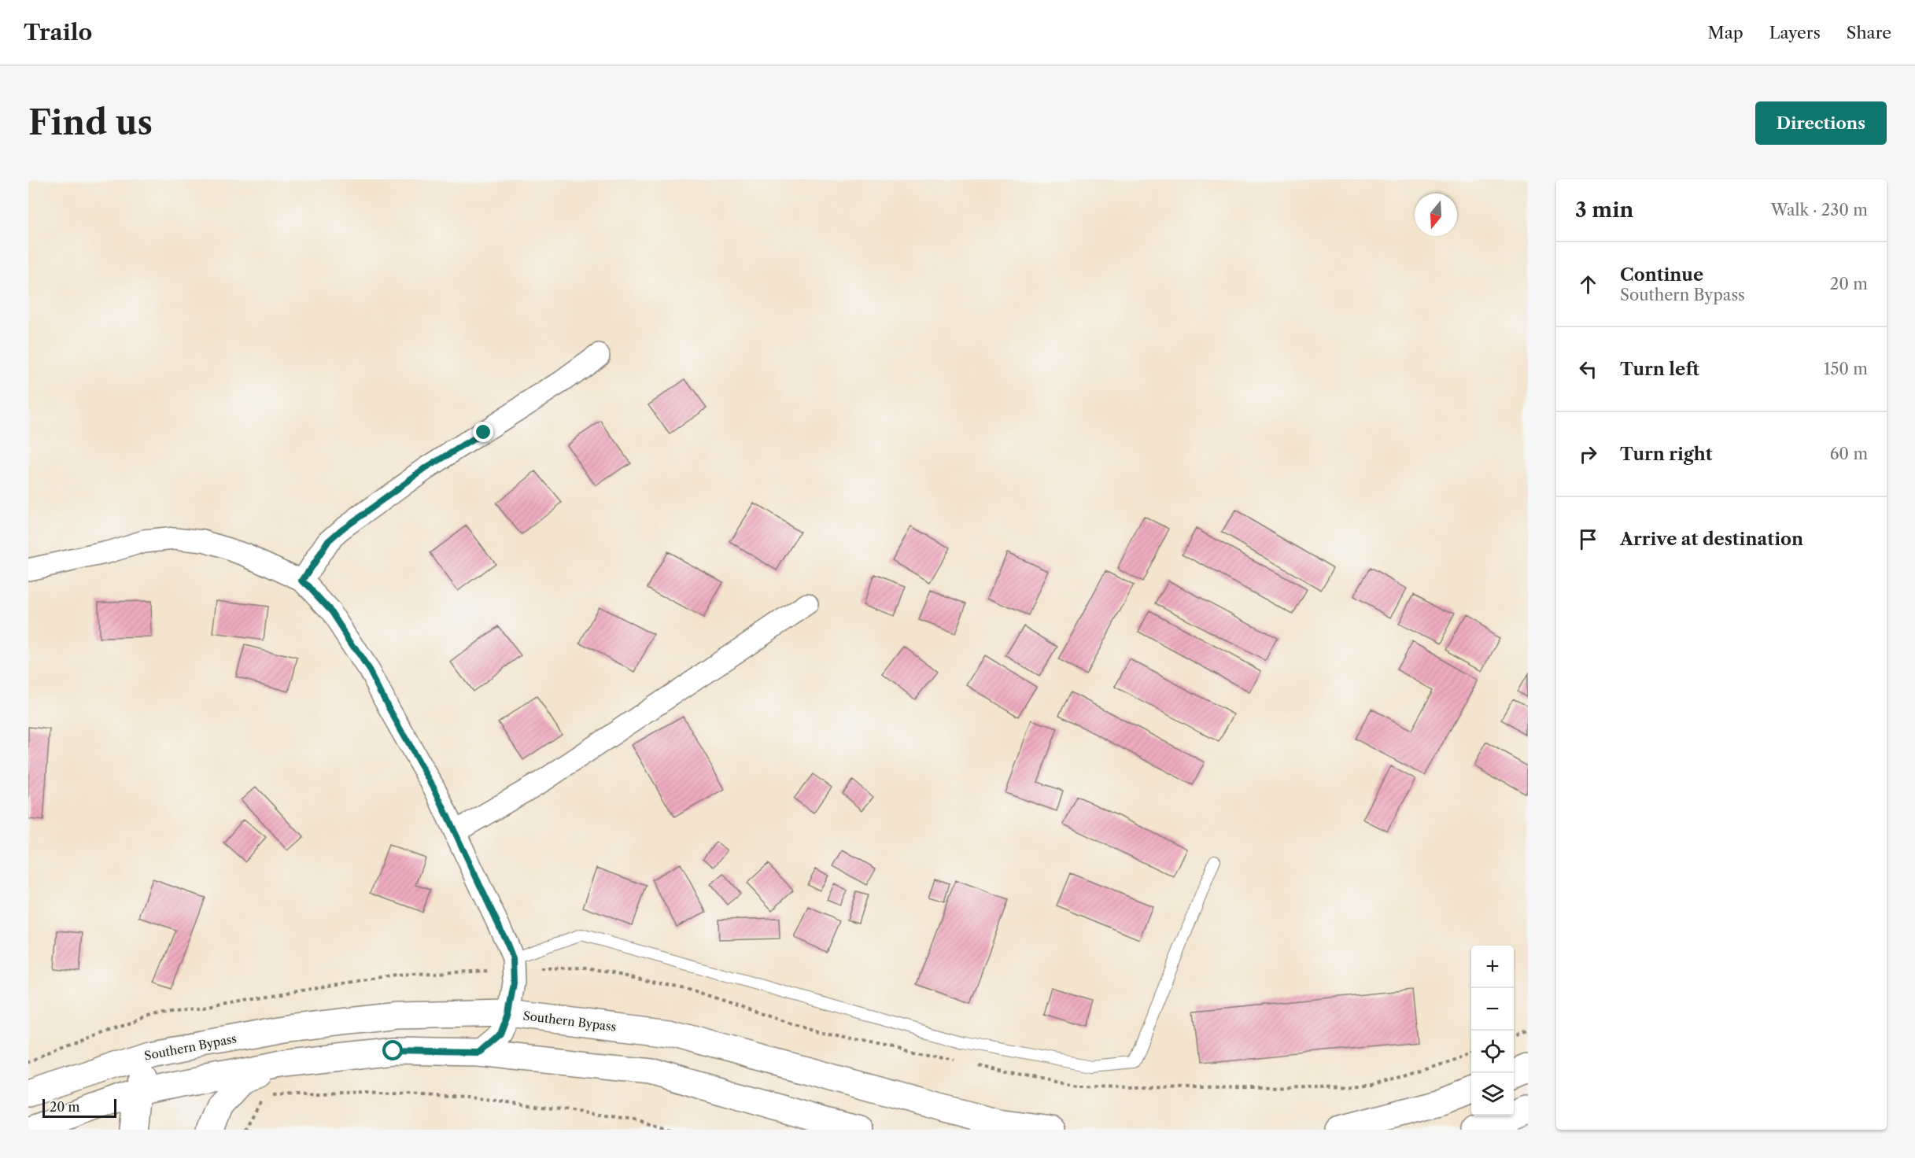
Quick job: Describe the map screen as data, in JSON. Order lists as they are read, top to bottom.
{
  "streets": {
    "main road": ["Southern Bypass"]
  },
  "scale_bar": "20 m",
  "north": "bottom",
  "page": {
    "header": "Trailo",
    "nav": ["Map", "Layers", "Share"],
    "buttons": "Directions",
    "title": "Find us",
    "heading": ["3 min", "Walk · 230 m"],
    "list": [
      ["Continue", "Southern Bypass", "20 m"],
      ["Turn left", "150 m"],
      ["Turn right", "60 m"],
      "Arrive at destination"
    ],
    "map_buttons": ["+", "−"],
    "scale": "20 m"
  }
}
